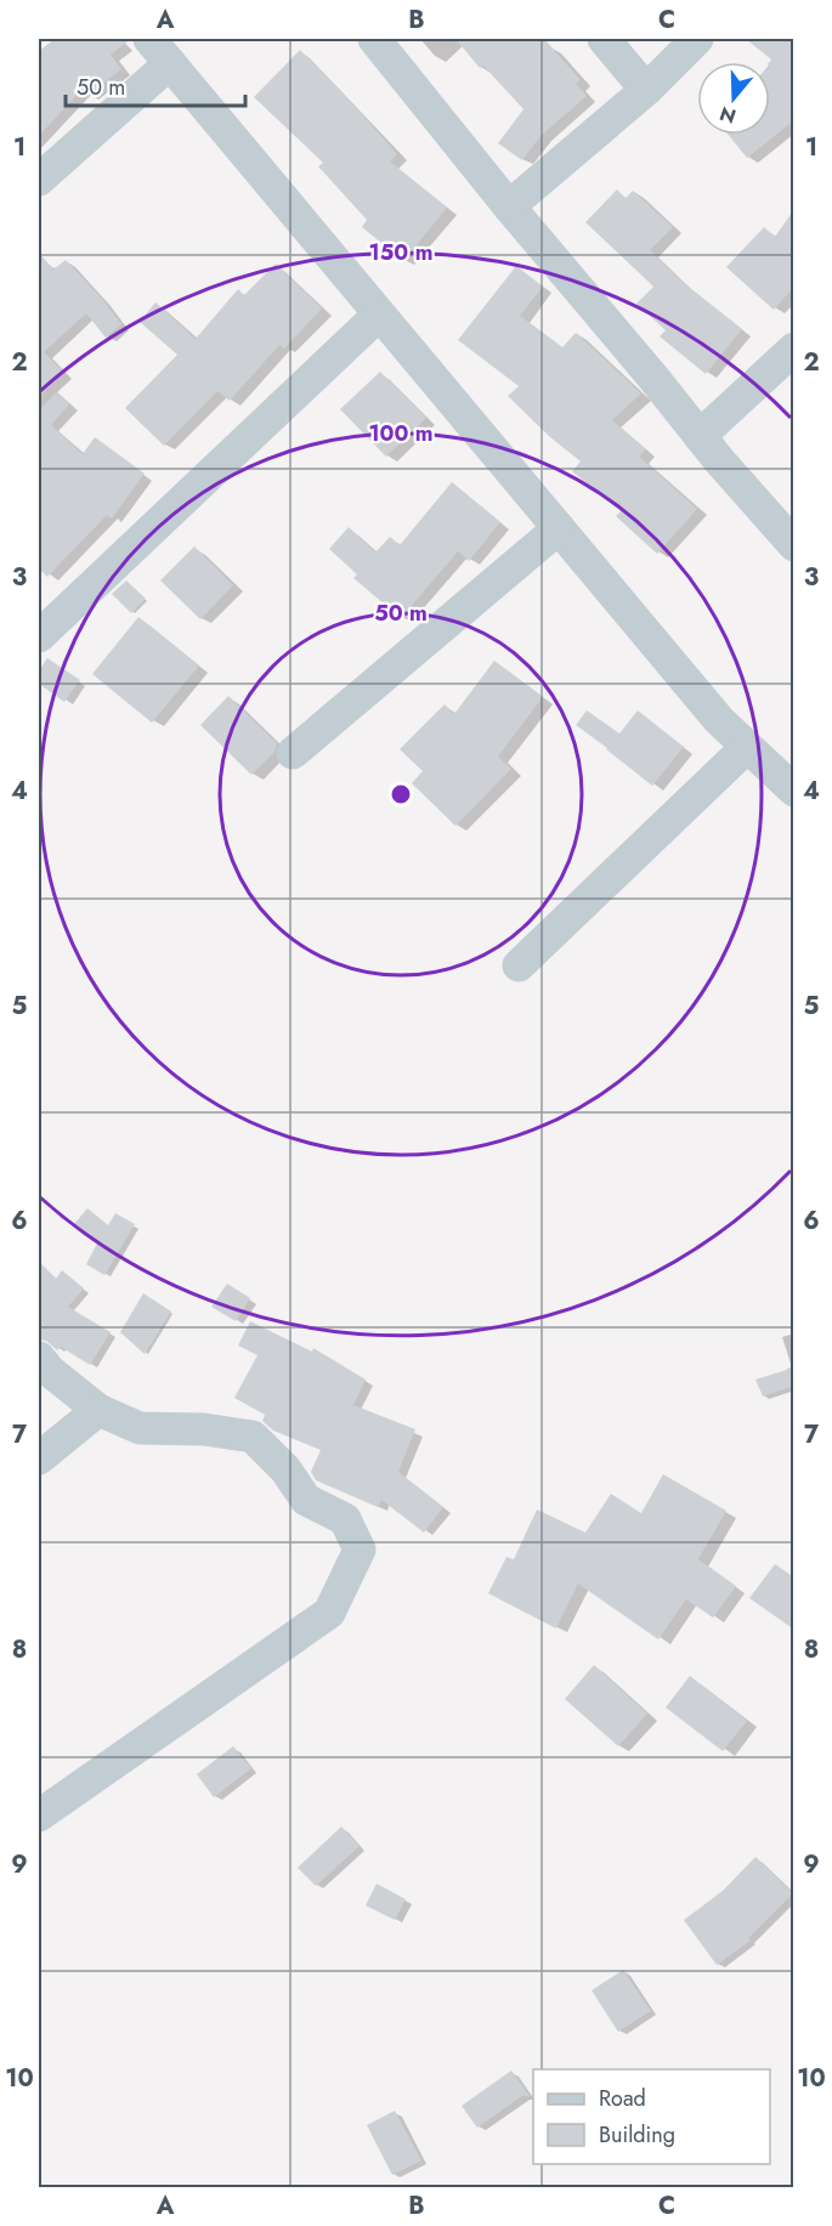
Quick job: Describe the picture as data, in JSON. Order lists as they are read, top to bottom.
{
  "legend": ["Road", "Building"],
  "scale_bar": "50 m",
  "north": "bottom",
  "grid": {
    "columns": ["A", "B", "C"],
    "rows": [
      "1",
      "2",
      "3",
      "4",
      "5",
      "6",
      "7",
      "8",
      "9",
      "10"
    ]
  },
  "rings": ["150 m", "100 m", "50 m"]
}
